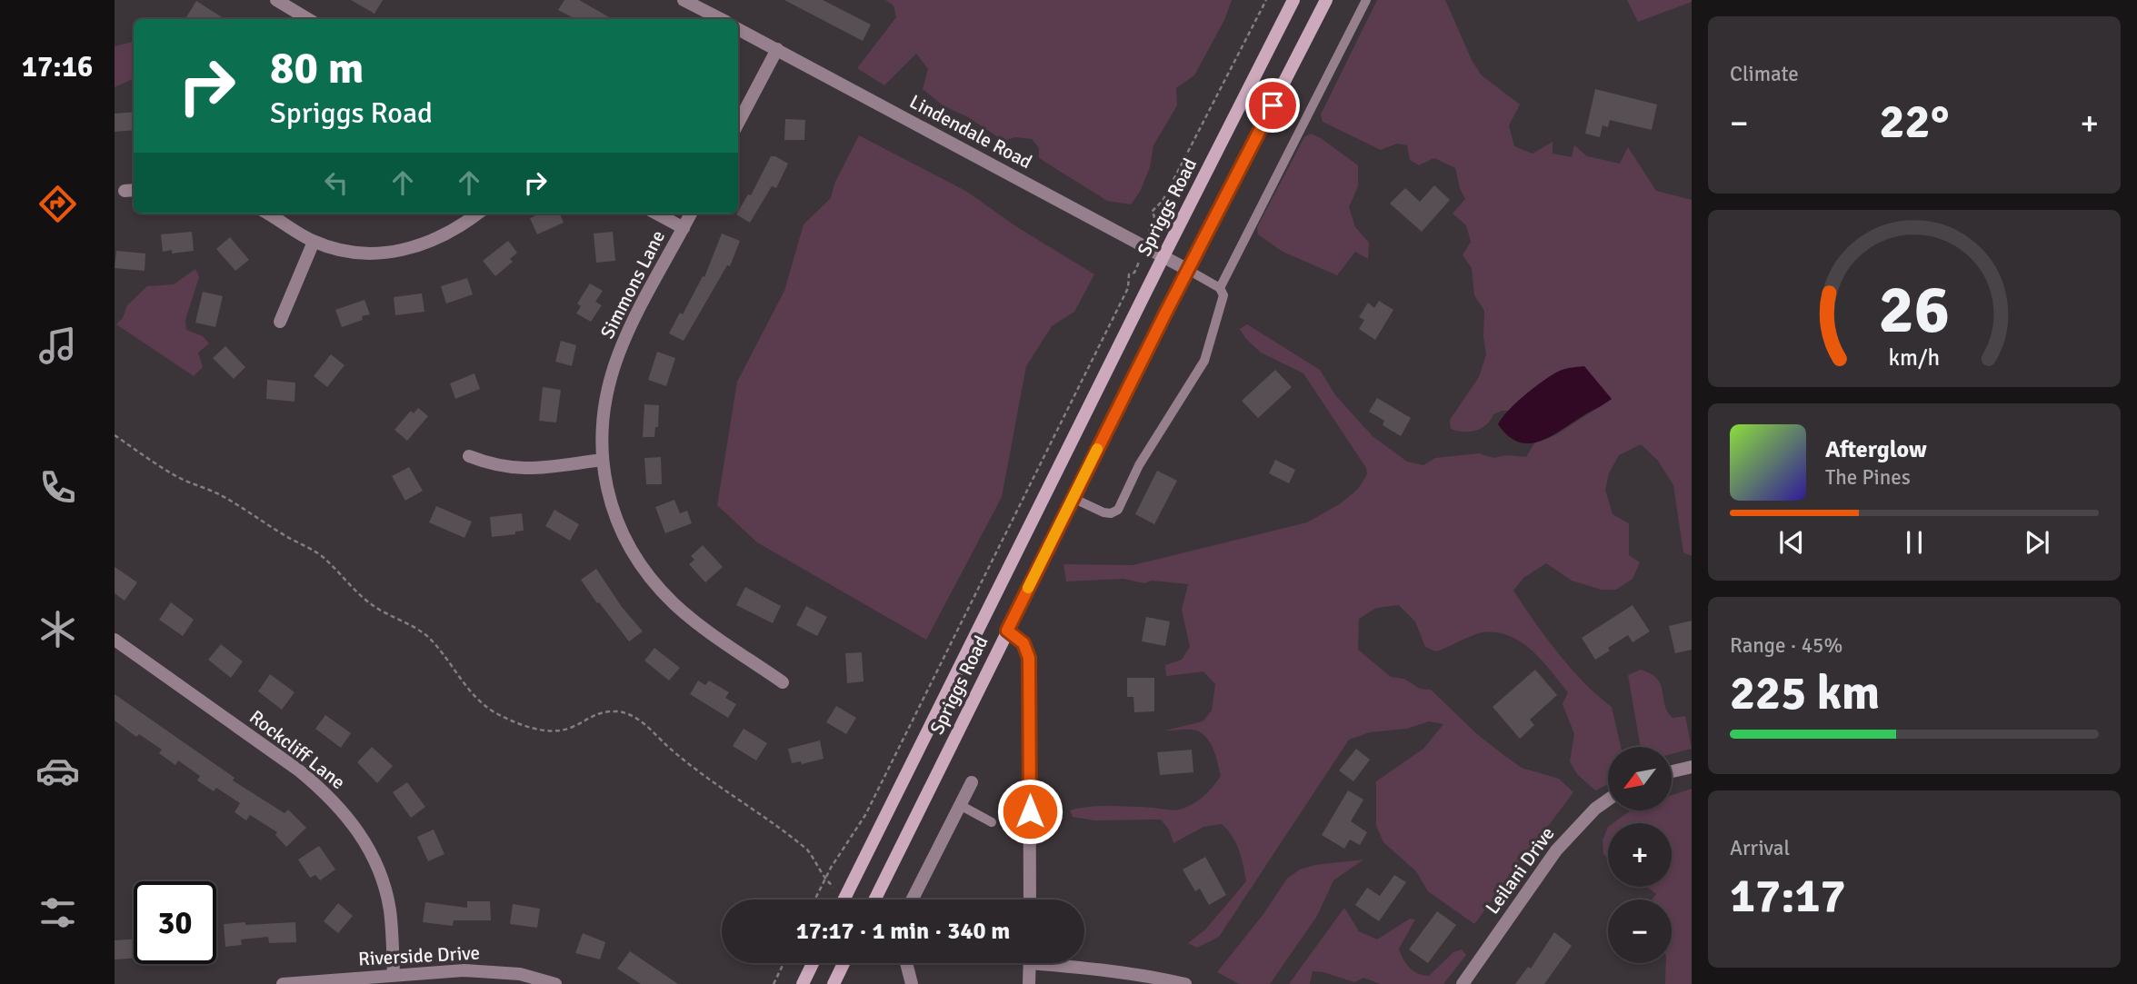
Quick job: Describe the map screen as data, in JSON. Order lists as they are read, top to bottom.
{
  "streets": {
    "main road": ["Spriggs Road"],
    "street": [
      "Lindendale Road",
      "Simmons Lane",
      "Rockcliff Lane",
      "Leilani Drive",
      "Riverside Drive"
    ]
  },
  "crossings": [
    ["Lindendale Road", "Spriggs Road"],
    ["Rockcliff Lane", "Riverside Drive"]
  ],
  "north": "bottom left",
  "page": {
    "tabs": "17:16",
    "tile": [
      "Climate",
      ["Range · 45%", "225 km"],
      ["Arrival", "17:17"]
    ],
    "turn": ["80 m", "Spriggs Road"],
    "heat": ["−", "22°", "+"],
    "song": ["Afterglow", "The Pines"],
    "map_buttons": ["+", "−"],
    "limit": "30",
    "trip": "17:17 · 1 min · 340 m",
    "gauge": ["26", "km/h"]
  }
}
